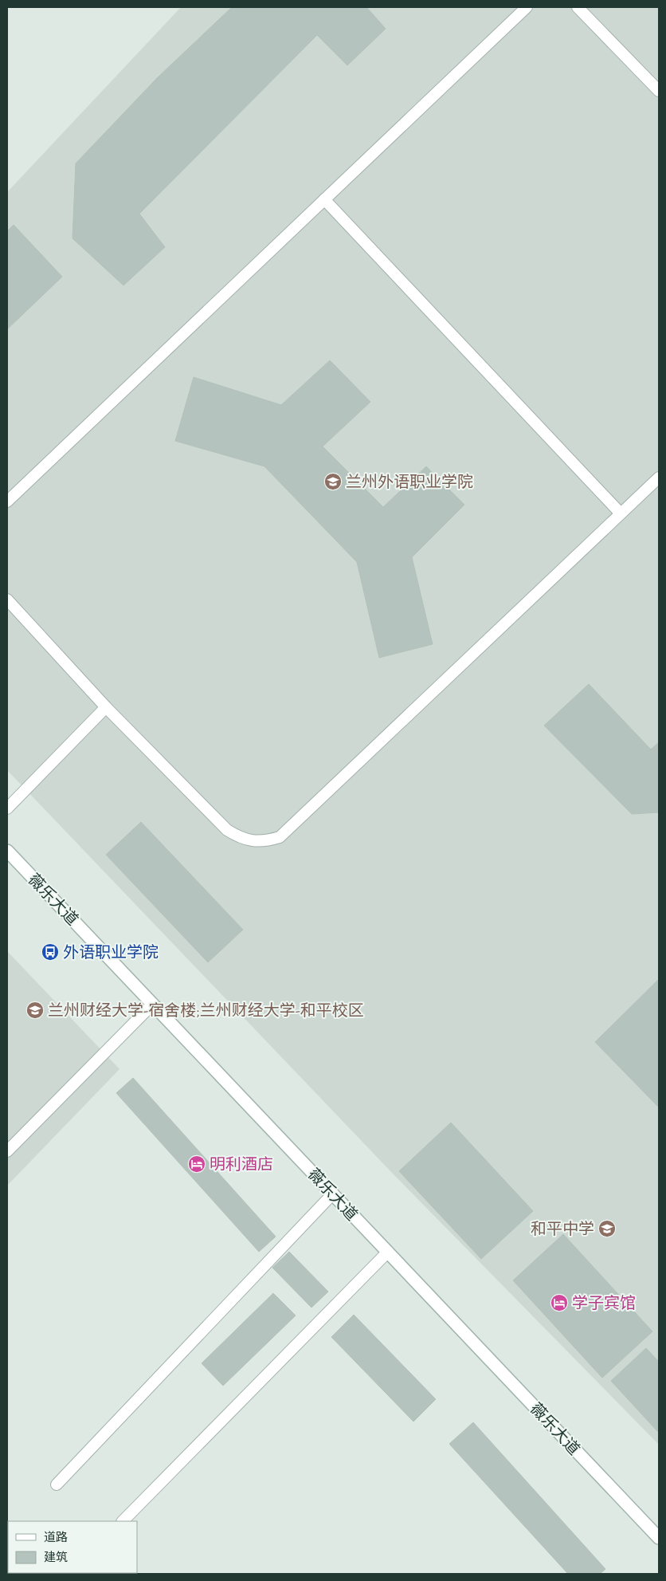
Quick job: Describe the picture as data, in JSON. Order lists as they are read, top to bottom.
{
  "streets": {
    "main road": ["薇乐大道"]
  },
  "places": {
    "school or university": ["兰州外语职业学院", "兰州财经大学-宿舍楼;兰州财经大学-和平校区", "和平中学"],
    "bus stop": ["外语职业学院"],
    "hotel": ["明利酒店", "学子宾馆"]
  },
  "legend": ["道路", "建筑"]
}
